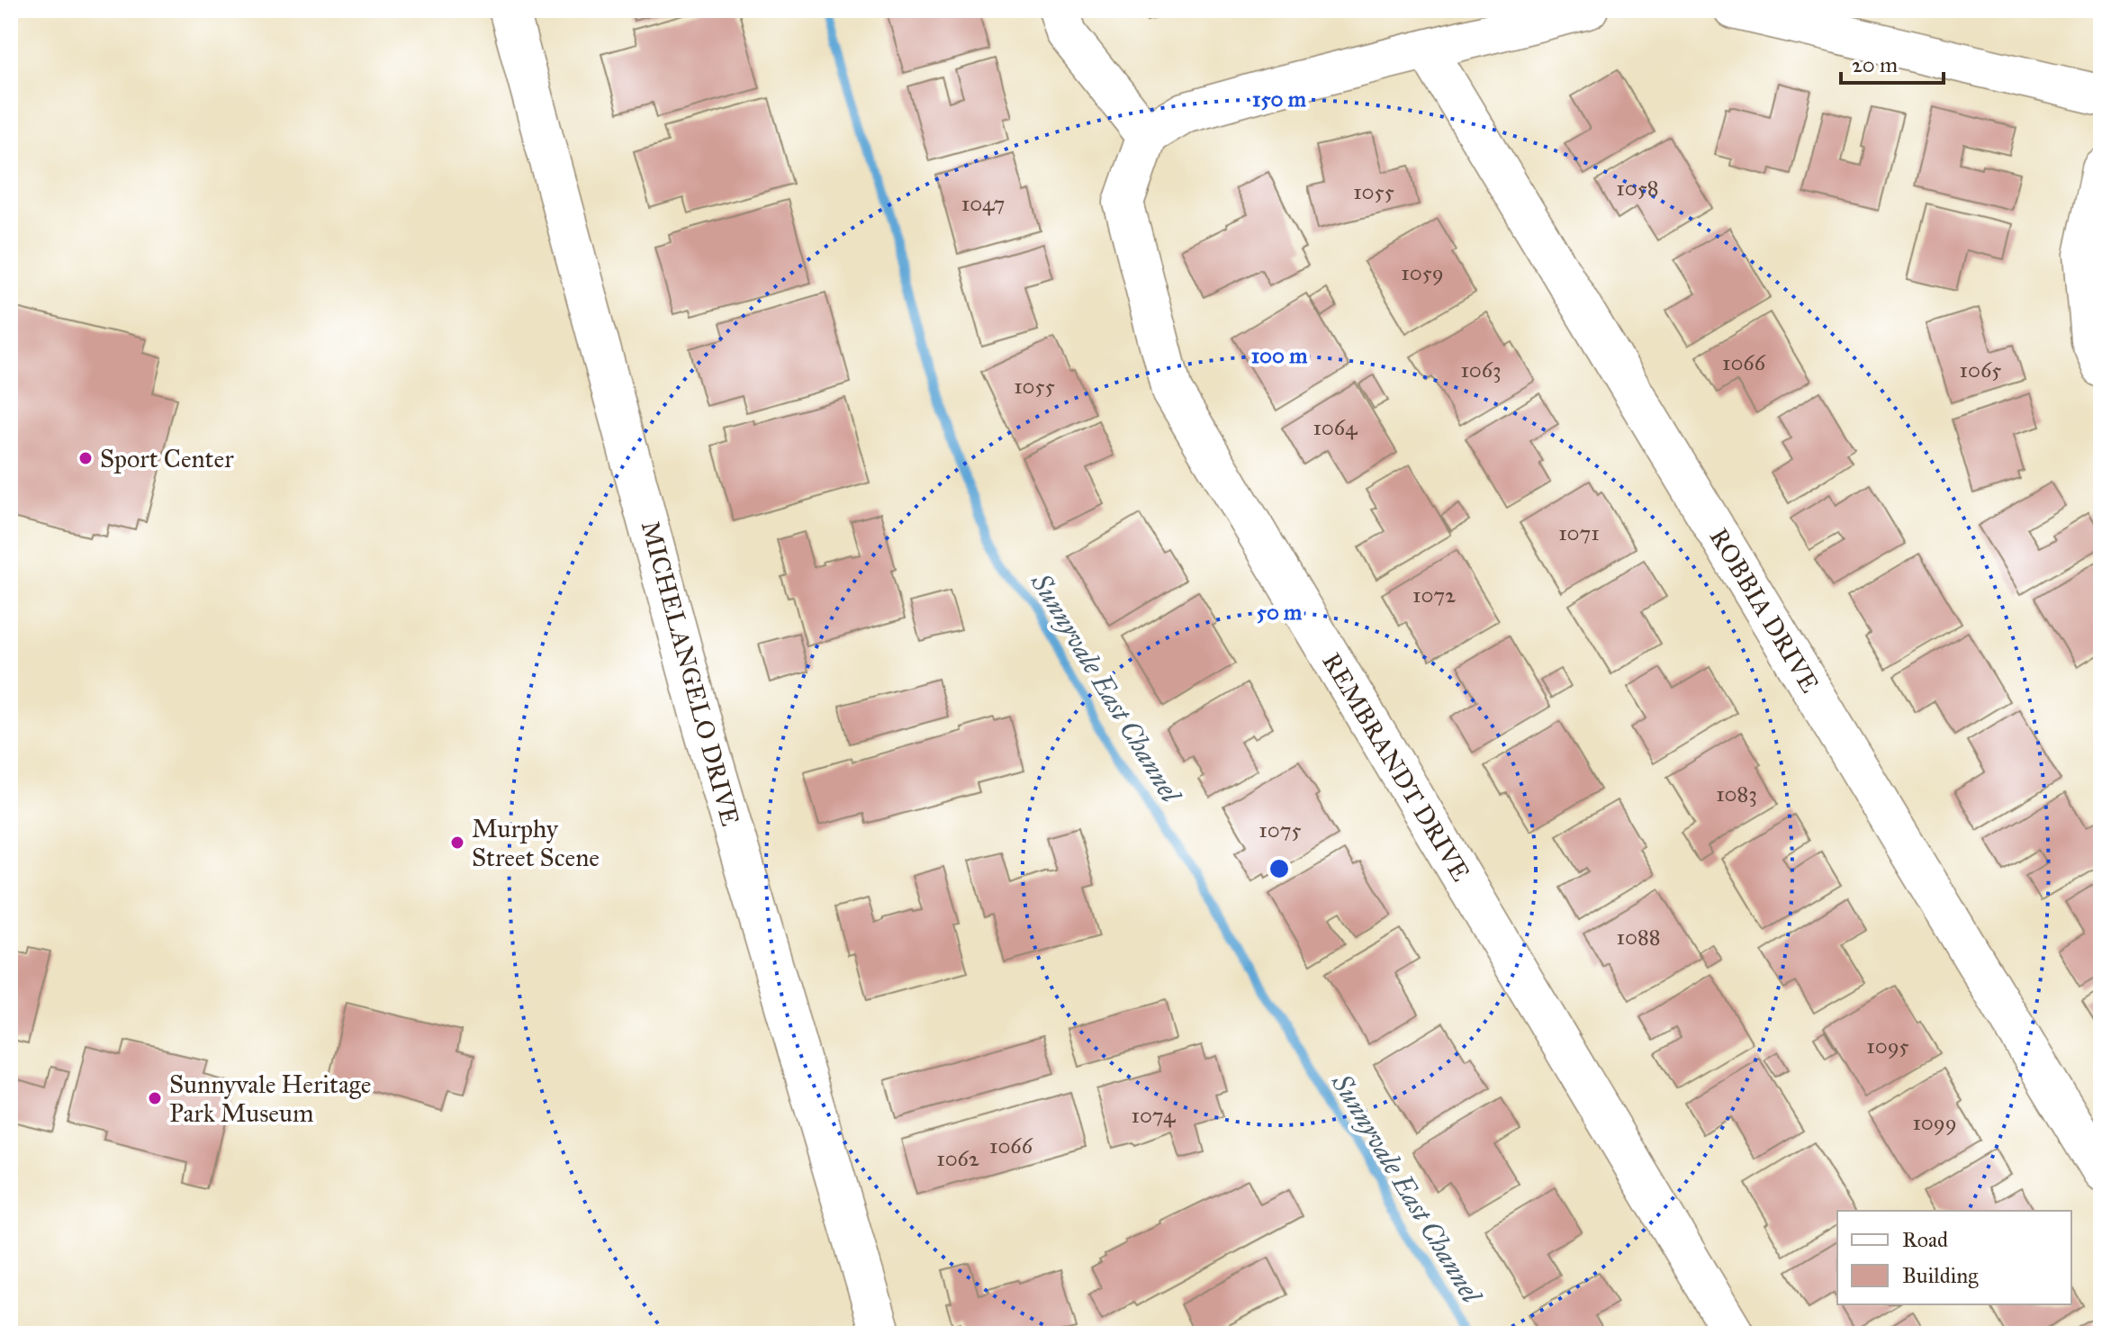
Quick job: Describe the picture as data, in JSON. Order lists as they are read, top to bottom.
{
  "streets": {
    "street": ["ROBBIA DRIVE", "MICHELANGELO DRIVE", "REMBRANDT DRIVE"]
  },
  "water": ["Sunnyvale East Channel"],
  "places": ["Sport Center", "Murphy Street Scene", "Sunnyvale Heritage Park Museum"],
  "house_numbers": [
    "1058",
    "1055",
    "1047",
    "1059",
    "1066",
    "1063",
    "1065",
    "1055",
    "1064",
    "1071",
    "1072",
    "1083",
    "1075",
    "1088",
    "1095",
    "1074",
    "1099",
    "1066",
    "1062"
  ],
  "legend": ["Road", "Building"],
  "scale_bar": "20 m",
  "rings": ["150 m", "100 m", "50 m"]
}
